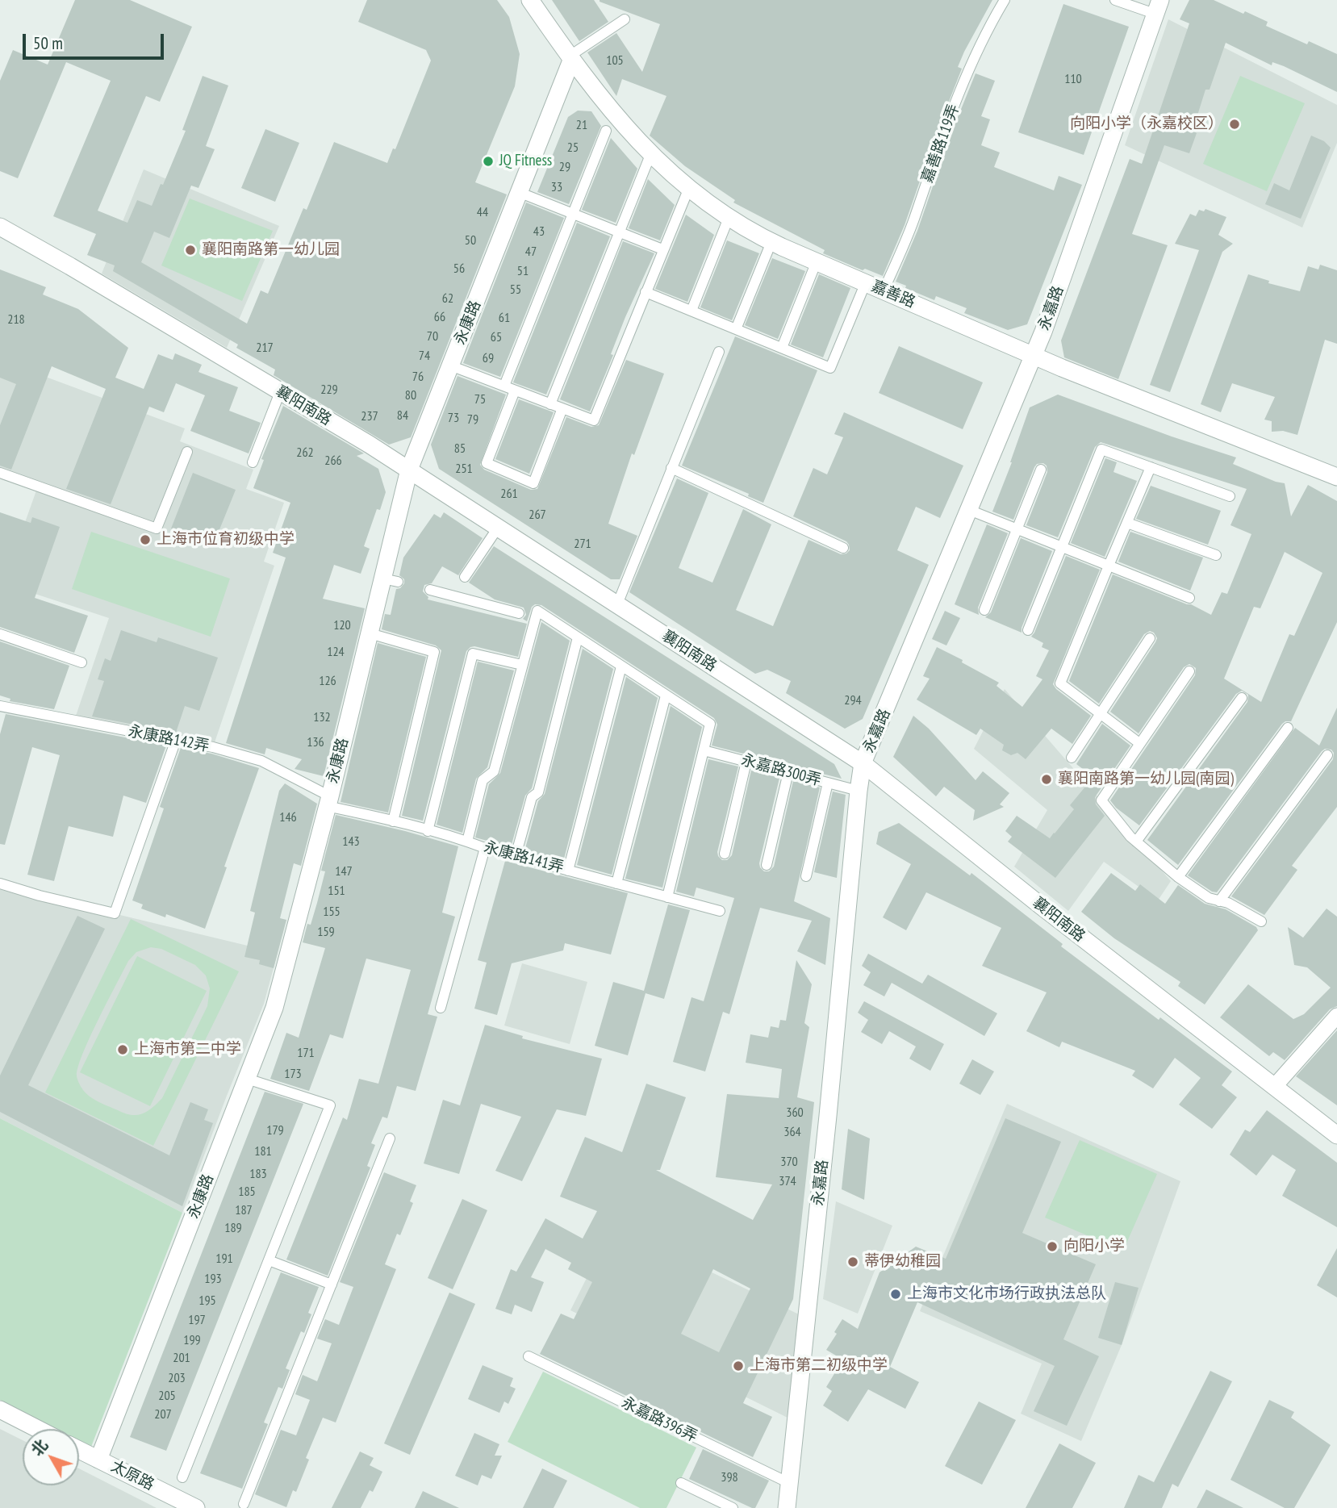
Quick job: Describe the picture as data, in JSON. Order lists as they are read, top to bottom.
{
  "streets": {
    "street": [
      "嘉善路",
      "永嘉路",
      "永康路",
      "襄阳南路",
      "太原路"
    ],
    "lane": [
      "嘉善路119弄",
      "永康路142弄",
      "永嘉路300弄",
      "永康路141弄",
      "永嘉路396弄"
    ]
  },
  "crossings": [
    ["嘉善路119弄", "嘉善路"],
    ["嘉善路", "永嘉路"],
    ["嘉善路", "永康路"],
    ["永嘉路", "襄阳南路"],
    ["永嘉路", "永嘉路300弄"],
    ["永嘉路", "永嘉路396弄"],
    ["永康路", "襄阳南路"],
    ["永康路", "永康路142弄"],
    ["永康路", "永康路141弄"],
    ["永康路", "太原路"],
    ["永康路142弄", "永康路141弄"]
  ],
  "places": [
    "向阳小学（永嘉校区）",
    "JQ Fitness",
    "襄阳南路第一幼儿园",
    "上海市位育初级中学",
    "襄阳南路第一幼儿园(南园)",
    "上海市第二中学",
    "向阳小学",
    "蒂伊幼稚园",
    "上海市文化市场行政执法总队",
    "上海市第二初级中学"
  ],
  "house_numbers": [
    "105",
    "110",
    "21",
    "25",
    "29",
    "33",
    "44",
    "43",
    "50",
    "47",
    "56",
    "51",
    "55",
    "62",
    "66",
    "61",
    "218",
    "70",
    "65",
    "217",
    "74",
    "69",
    "76",
    "229",
    "80",
    "75",
    "84",
    "237",
    "73",
    "79",
    "85",
    "262",
    "266",
    "251",
    "261",
    "267",
    "271",
    "120",
    "124",
    "126",
    "294",
    "132",
    "136",
    "146",
    "143",
    "147",
    "151",
    "155",
    "159",
    "171",
    "173",
    "360",
    "179",
    "364",
    "181",
    "370",
    "183",
    "374",
    "185",
    "187",
    "189",
    "191",
    "193",
    "195",
    "197",
    "199",
    "201",
    "203",
    "205",
    "207",
    "398"
  ],
  "scale_bar": "50 m",
  "north": "top left"
}
